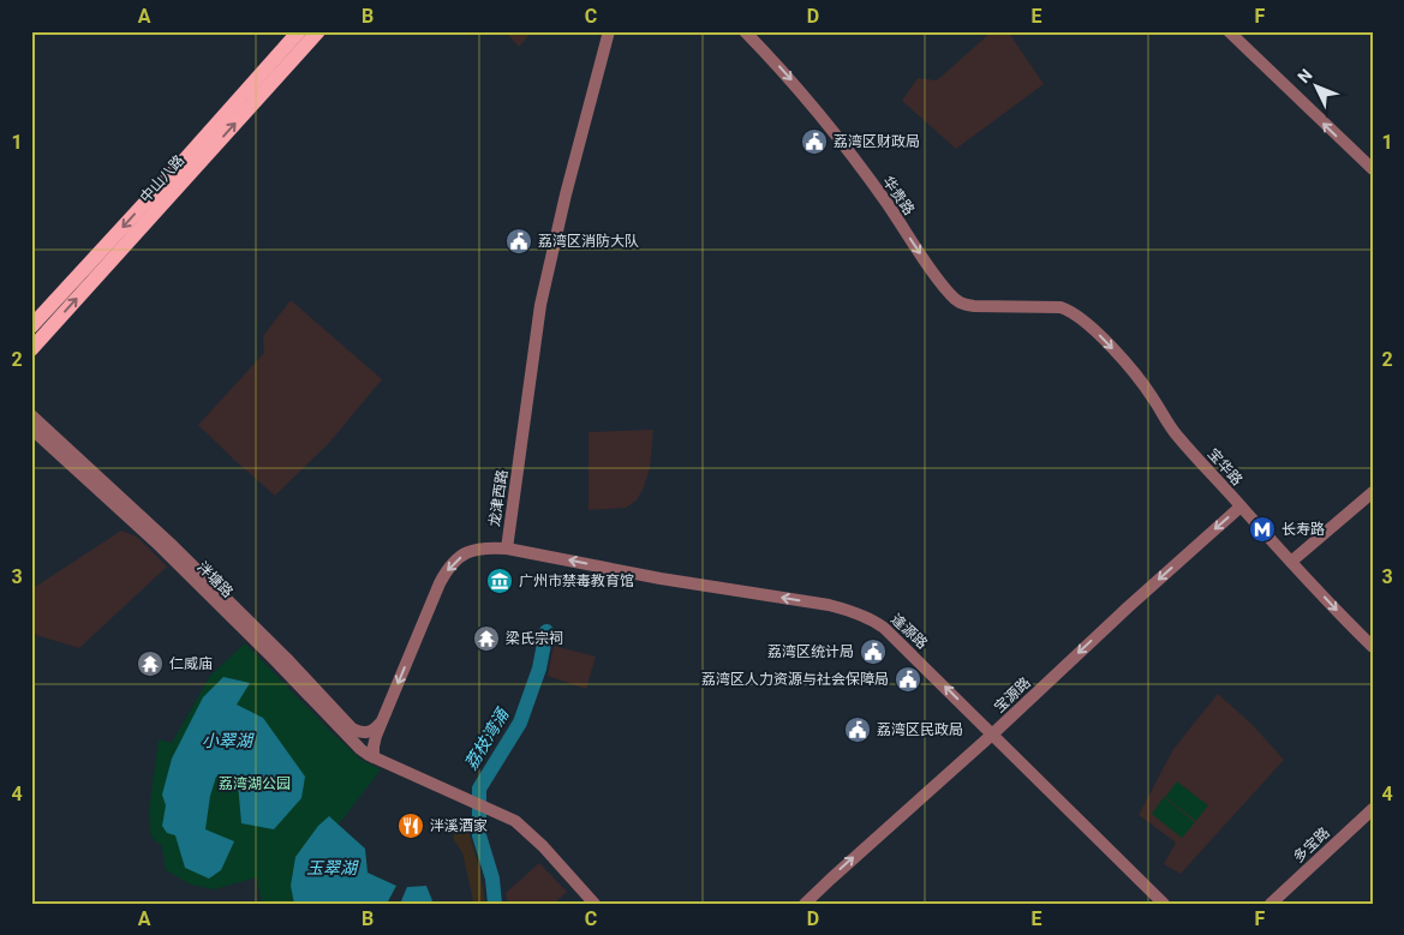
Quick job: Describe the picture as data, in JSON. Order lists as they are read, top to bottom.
{
  "streets": {
    "main road": ["中山八路"],
    "street": [
      "华贵路",
      "宝华路",
      "龙津西路",
      "泮塘路",
      "逢源路",
      "宝源路",
      "多宝路"
    ]
  },
  "crossings": [
    ["华贵路", "宝华路"],
    ["宝华路", "宝源路"],
    ["龙津西路", "泮塘路"],
    ["龙津西路", "逢源路"],
    ["逢源路", "宝源路"]
  ],
  "one_way": ["华贵路", "宝华路", "逢源路"],
  "water": ["荔枝湾涌", "小翠湖", "玉翠湖"],
  "parks": ["荔湾湖公园"],
  "places": {
    "public building": [
      "荔湾区财政局",
      "荔湾区消防大队",
      "荔湾区统计局",
      "荔湾区人力资源与社会保障局",
      "荔湾区民政局"
    ],
    "metro station": ["长寿路"],
    "museum": ["广州市禁毒教育馆"],
    "temple": ["梁氏宗祠", "仁威庙"],
    "restaurant": ["泮溪酒家"]
  },
  "north": "top left",
  "grid": {
    "columns": [
      "A",
      "B",
      "C",
      "D",
      "E",
      "F"
    ],
    "rows": [
      "1",
      "2",
      "3",
      "4"
    ]
  }
}
